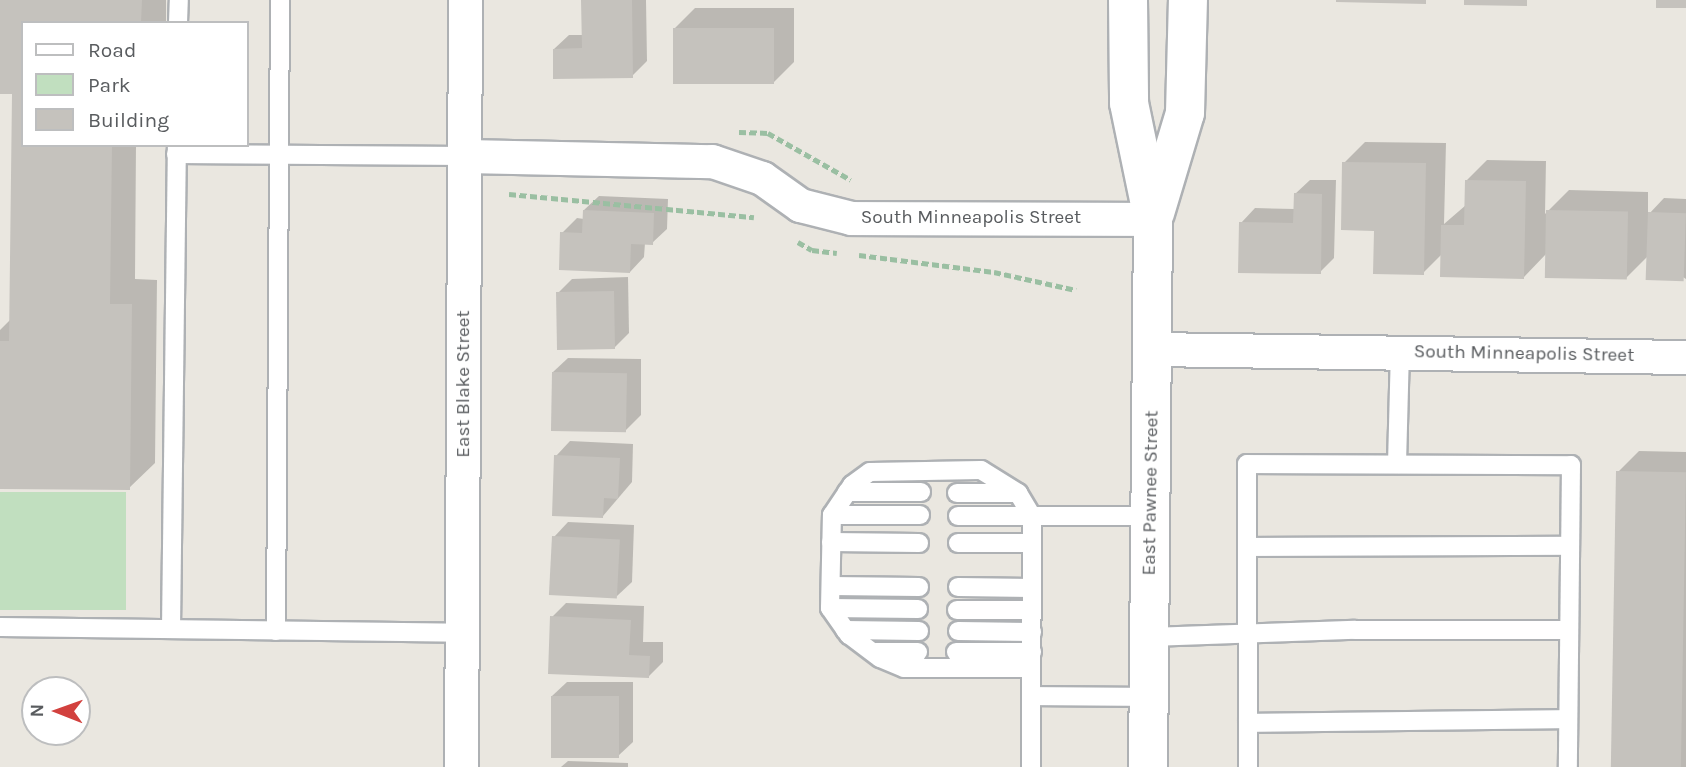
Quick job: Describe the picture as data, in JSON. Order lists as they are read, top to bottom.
{
  "streets": {
    "main road": ["East Pawnee Street"],
    "street": ["South Minneapolis Street", "East Blake Street"]
  },
  "crossings": [
    ["South Minneapolis Street", "East Blake Street"],
    ["South Minneapolis Street", "East Pawnee Street"]
  ],
  "legend": ["Road", "Park", "Building"],
  "north": "left"
}
